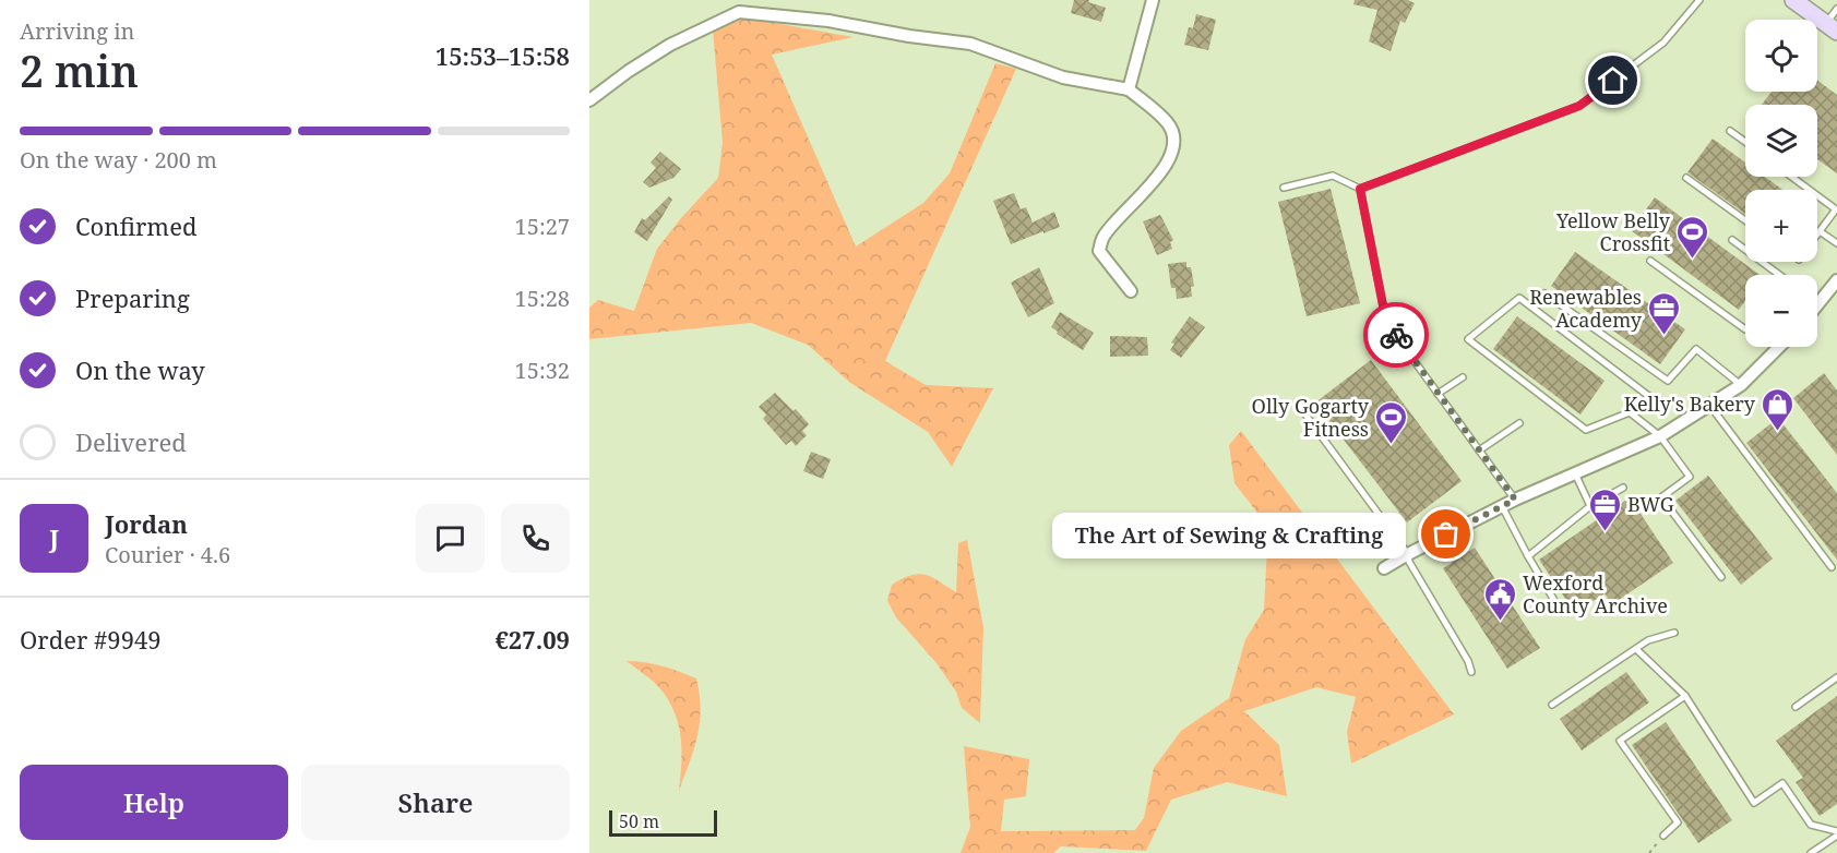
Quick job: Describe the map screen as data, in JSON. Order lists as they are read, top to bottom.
{
  "places": {
    "sports": ["Yellow Belly Crossfit", "Olly Gogarty Fitness"],
    "office": ["Renewables Academy", "BWG"],
    "shop": ["Kelly's Bakery"],
    "other": ["The Art of Sewing & Crafting"],
    "public building": ["Wexford County Archive"]
  },
  "scale_bar": "50 m",
  "page": {
    "heading": ["2 min", "Arriving in", "15:53–15:58"],
    "panel": [
      "Jordan",
      "Courier · 4.6",
      "Order #9949",
      "€27.09"
    ],
    "map_buttons": ["+", "−"],
    "bar": "On the way · 200 m",
    "list": [
      ["Confirmed", "15:27"],
      ["Preparing", "15:28"],
      ["On the way", "15:32"],
      "Delivered"
    ],
    "round": "J",
    "bubble": "The Art of Sewing & Crafting",
    "buttons": ["Help", "Share"],
    "scale": "50 m"
  }
}
